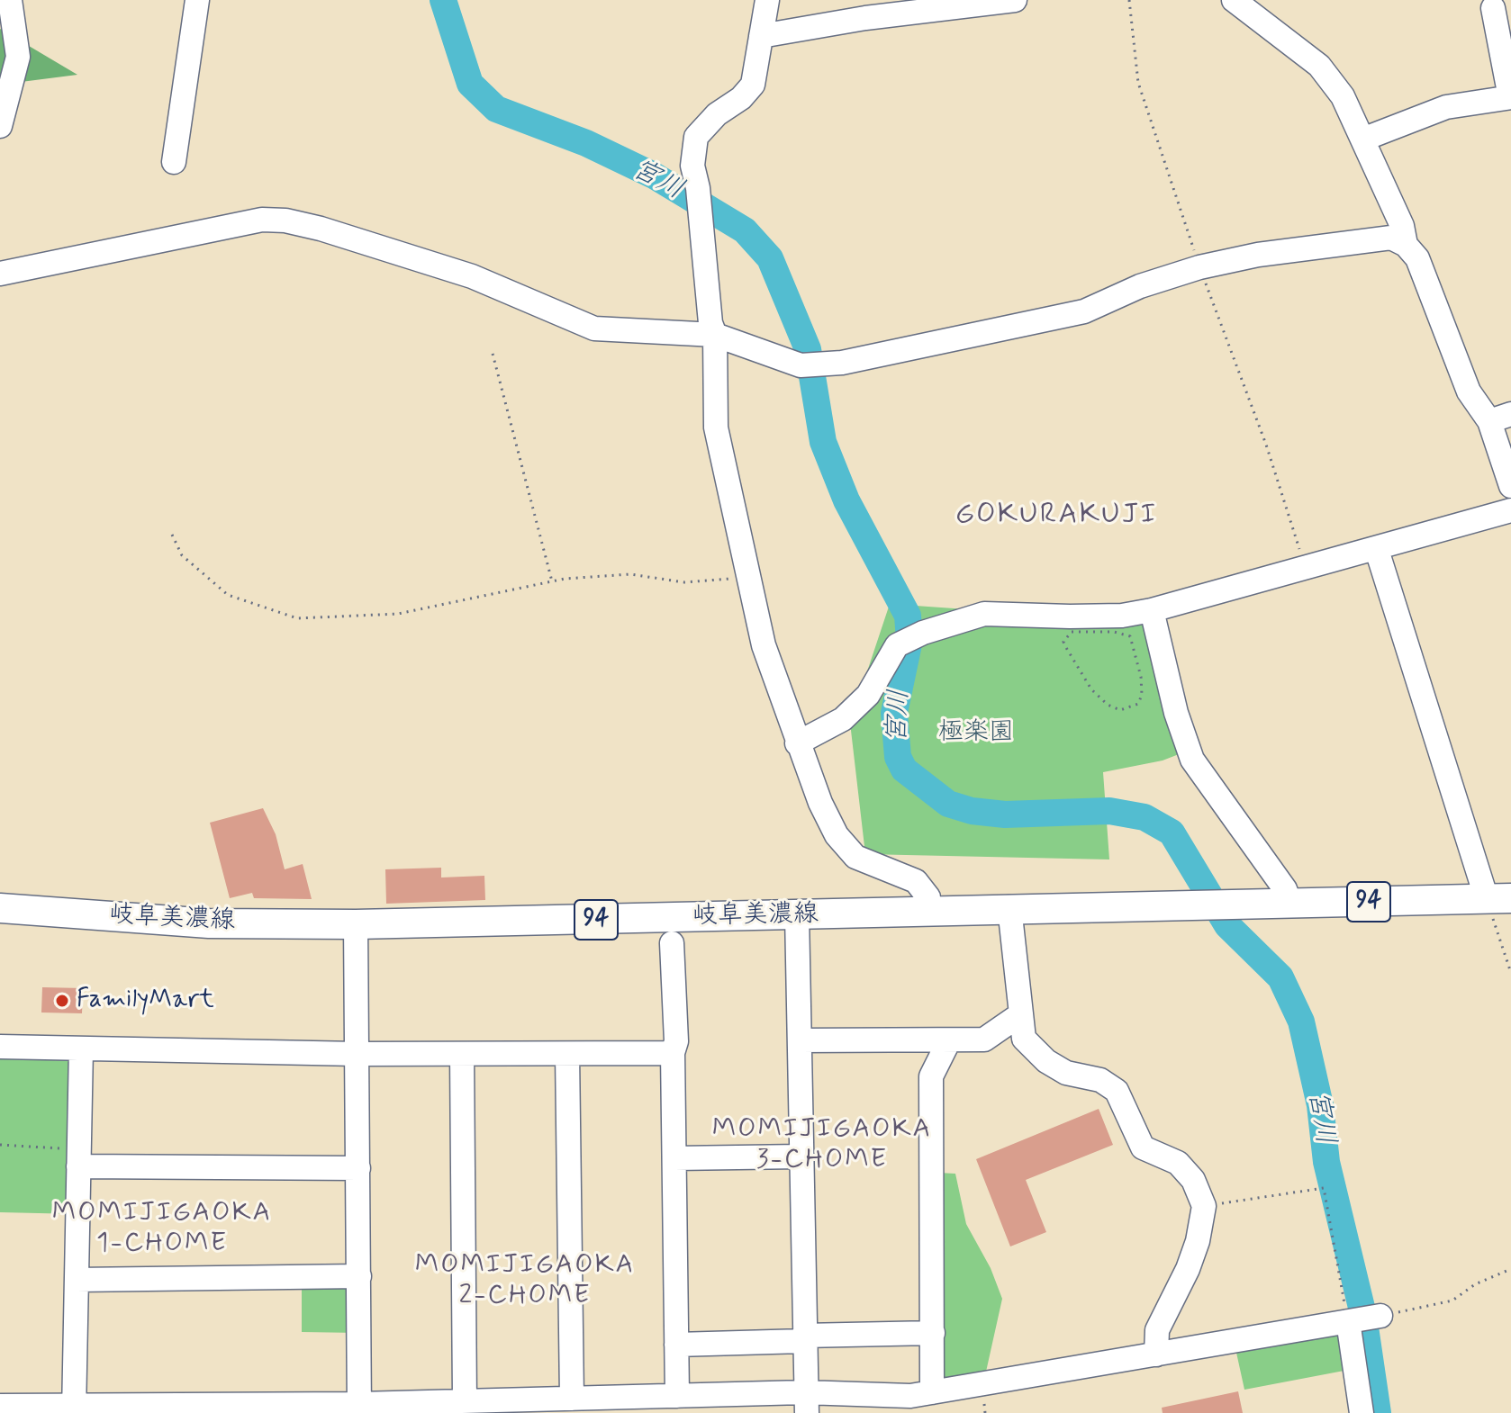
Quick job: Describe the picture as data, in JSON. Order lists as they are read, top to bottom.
{
  "streets": {
    "main road": ["94", "岐阜美濃線"]
  },
  "districts": [
    "GOKURAKUJI",
    "MOMIJIGAOKA 3-CHOME",
    "MOMIJIGAOKA 1-CHOME",
    "MOMIJIGAOKA 2-CHOME"
  ],
  "water": ["宮川"],
  "parks": ["極楽園"],
  "places": ["FamilyMart"]
}
